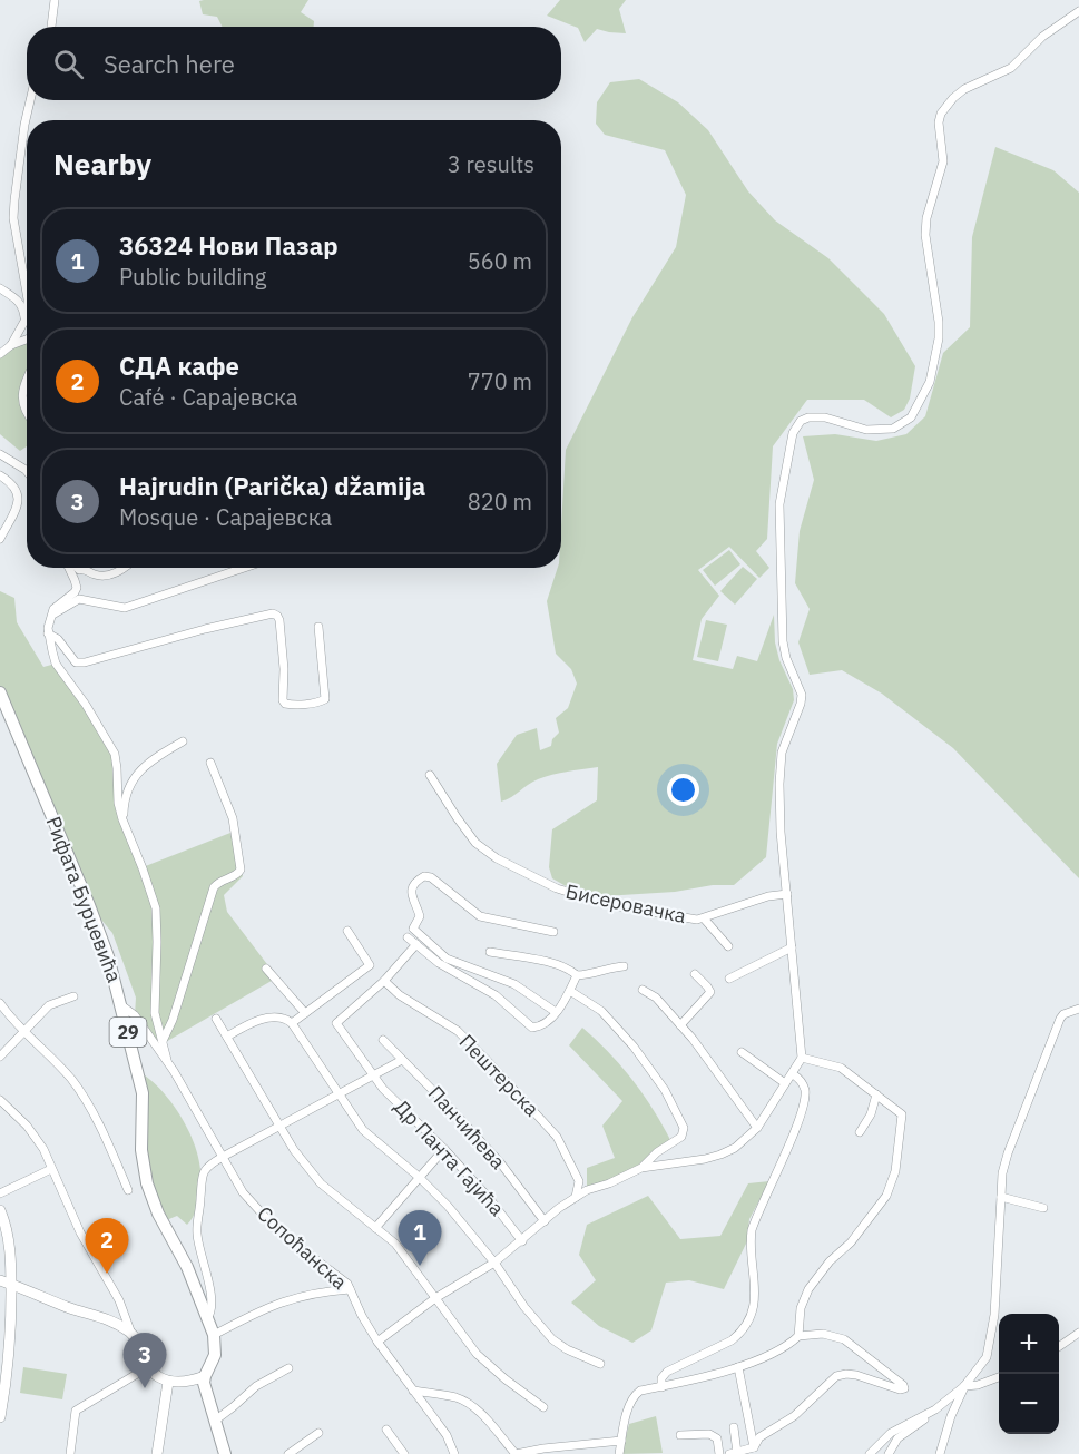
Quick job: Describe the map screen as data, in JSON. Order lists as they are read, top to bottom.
{
  "streets": {
    "main road": ["Рифата Бурџевића", "29"],
    "street": [
      "Бисеровачка",
      "Пештерска",
      "Панчићева",
      "Др Панта Гајића",
      "Сопоћанска"
    ]
  },
  "crossings": [
    ["Рифата Бурџевића", "Сопоћанска"],
    ["Пештерска", "Др Панта Гајића"]
  ],
  "page": {
    "search": "Search here",
    "heading": ["Nearby", "3 results"],
    "list": [
      {
        "mark": "1",
        "name": "36324 Нови Пазар",
        "note": "Public building",
        "value": "560 m"
      },
      {
        "mark": "2",
        "name": "СДА кафе",
        "note": "Café · Сарајевска",
        "value": "770 m"
      },
      {
        "mark": "3",
        "name": "Hajrudin (Parička) džamija",
        "note": "Mosque · Сарајевска",
        "value": "820 m"
      }
    ],
    "pins": ["1", "2", "3"],
    "map_buttons": ["+", "−"]
  }
}
